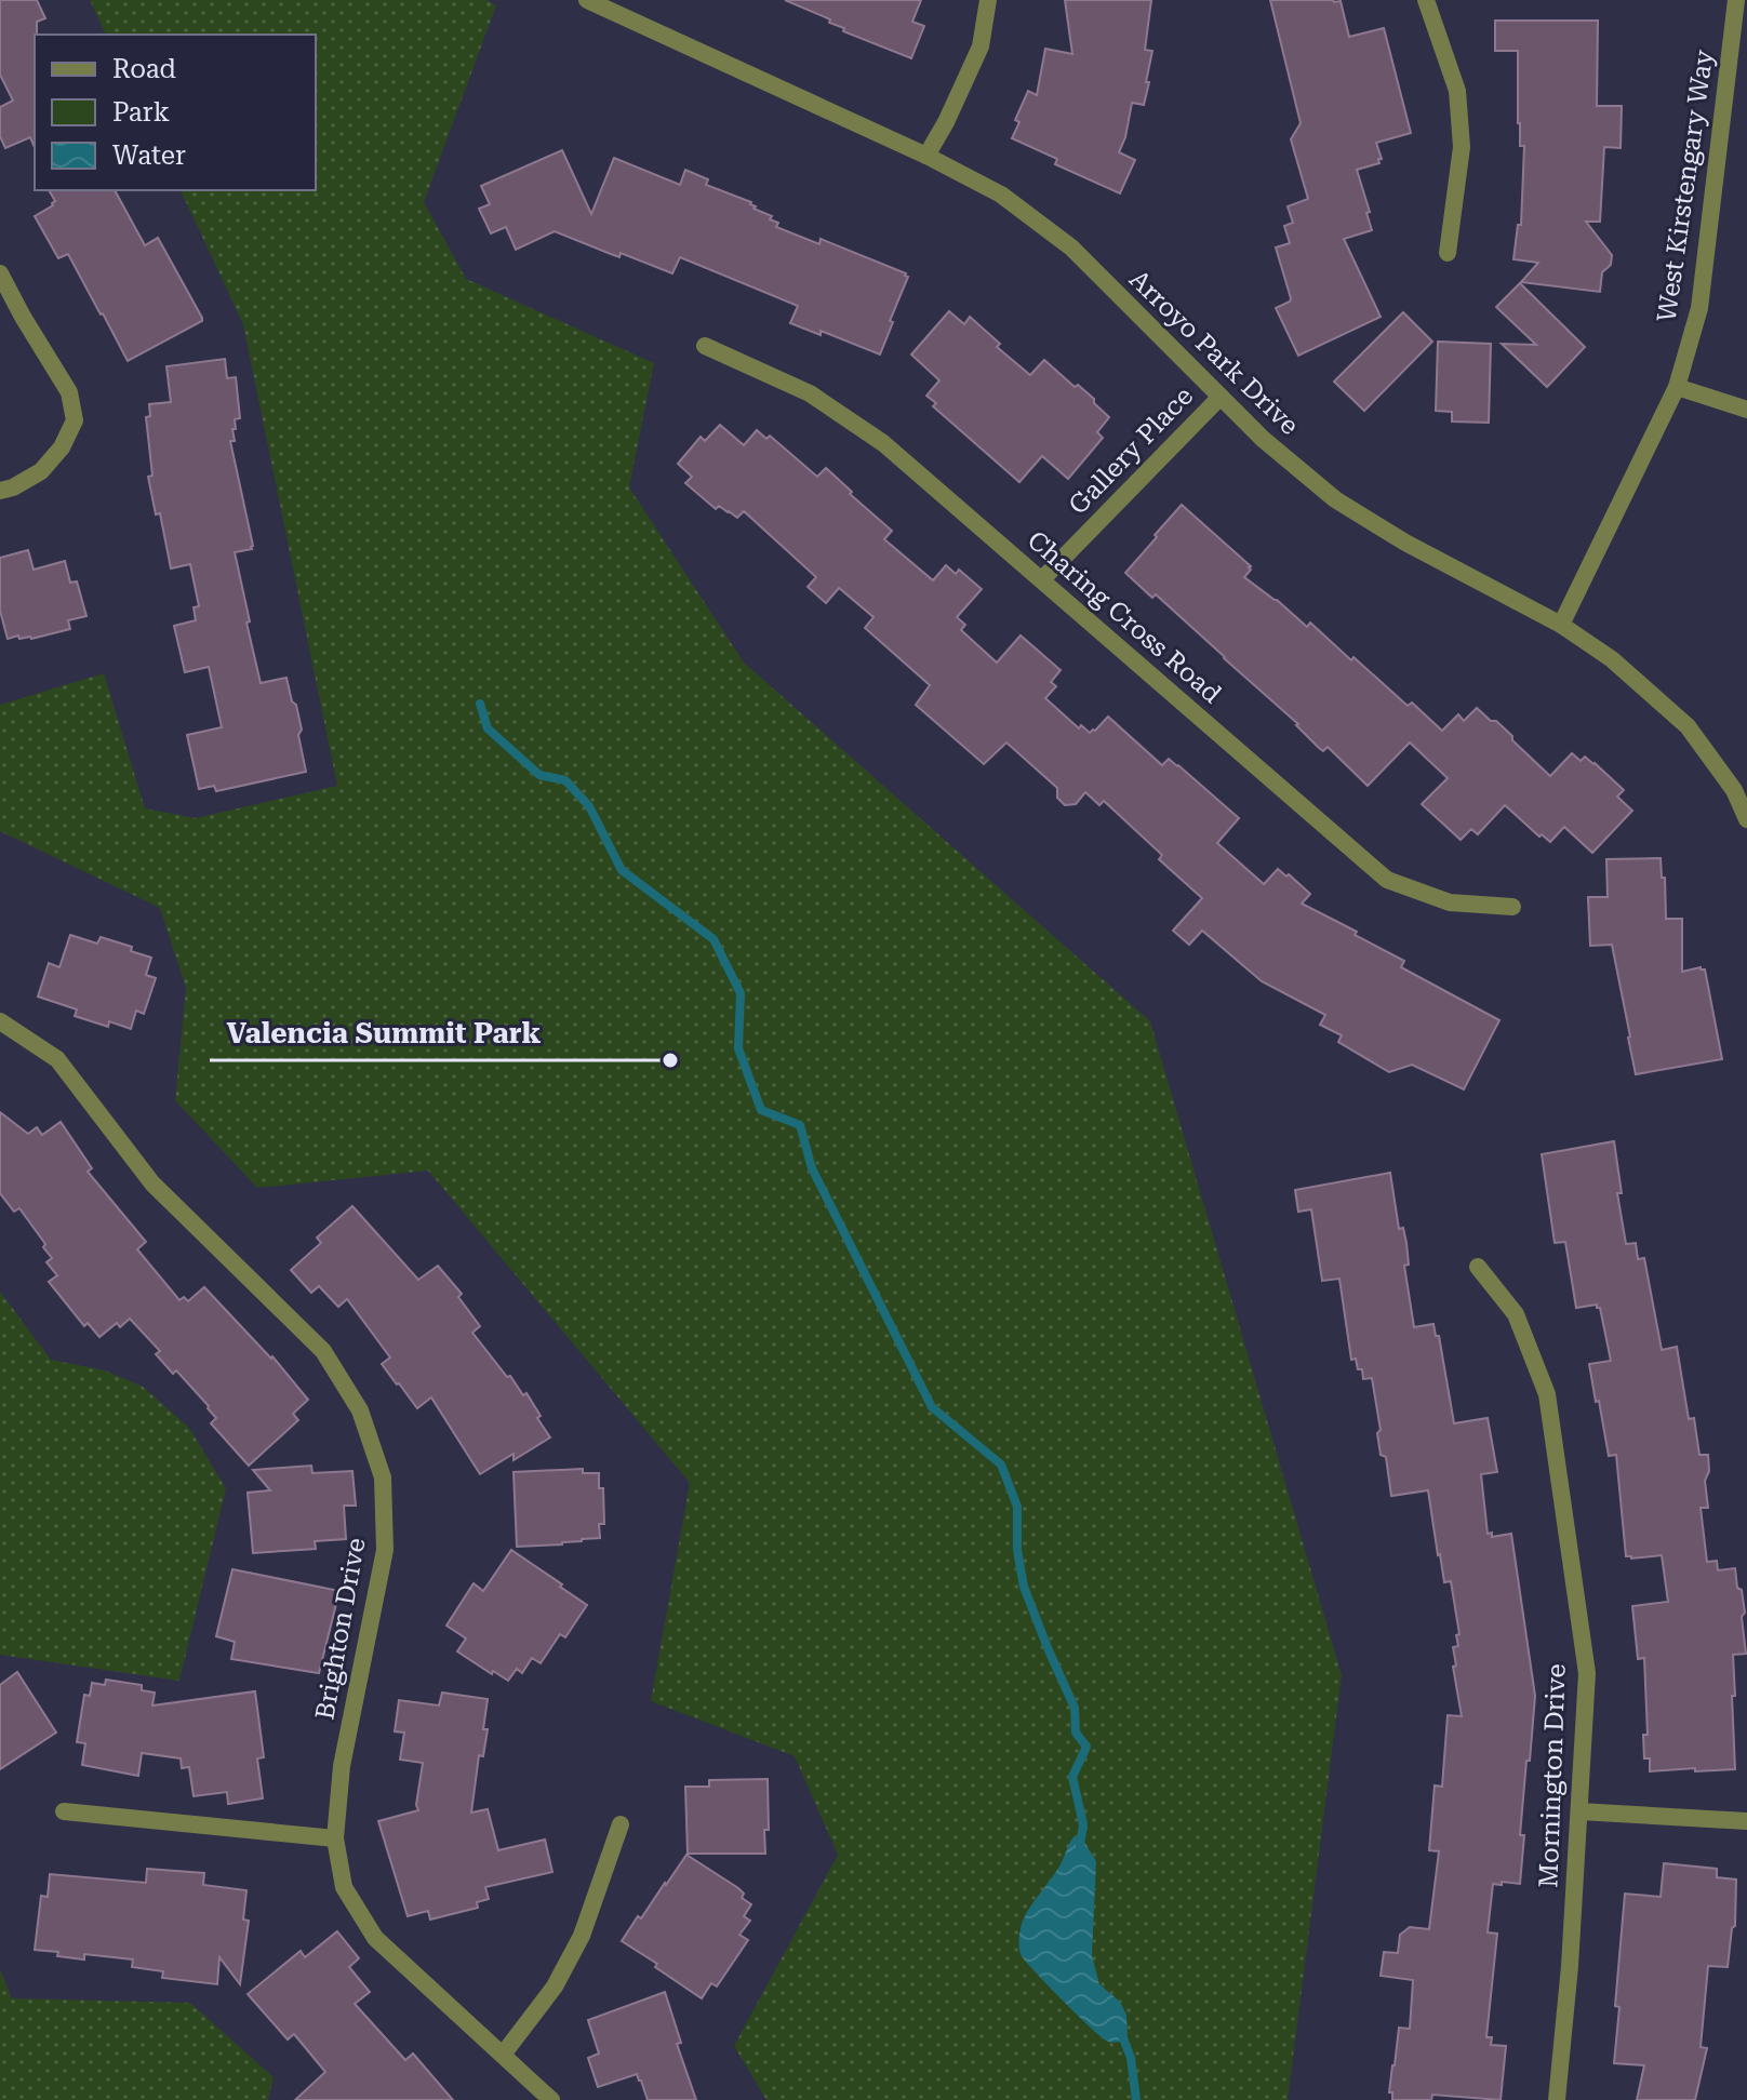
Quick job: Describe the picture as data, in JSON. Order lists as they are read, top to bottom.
{
  "streets": {
    "street": [
      "West Kirstengary Way",
      "Arroyo Park Drive",
      "Gallery Place",
      "Charing Cross Road",
      "Brighton Drive",
      "Mornington Drive"
    ]
  },
  "crossings": [
    ["West Kirstengary Way", "Arroyo Park Drive"],
    ["Arroyo Park Drive", "Gallery Place"],
    ["Gallery Place", "Charing Cross Road"]
  ],
  "places": ["Valencia Summit Park"],
  "legend": ["Road", "Park", "Water"]
}
